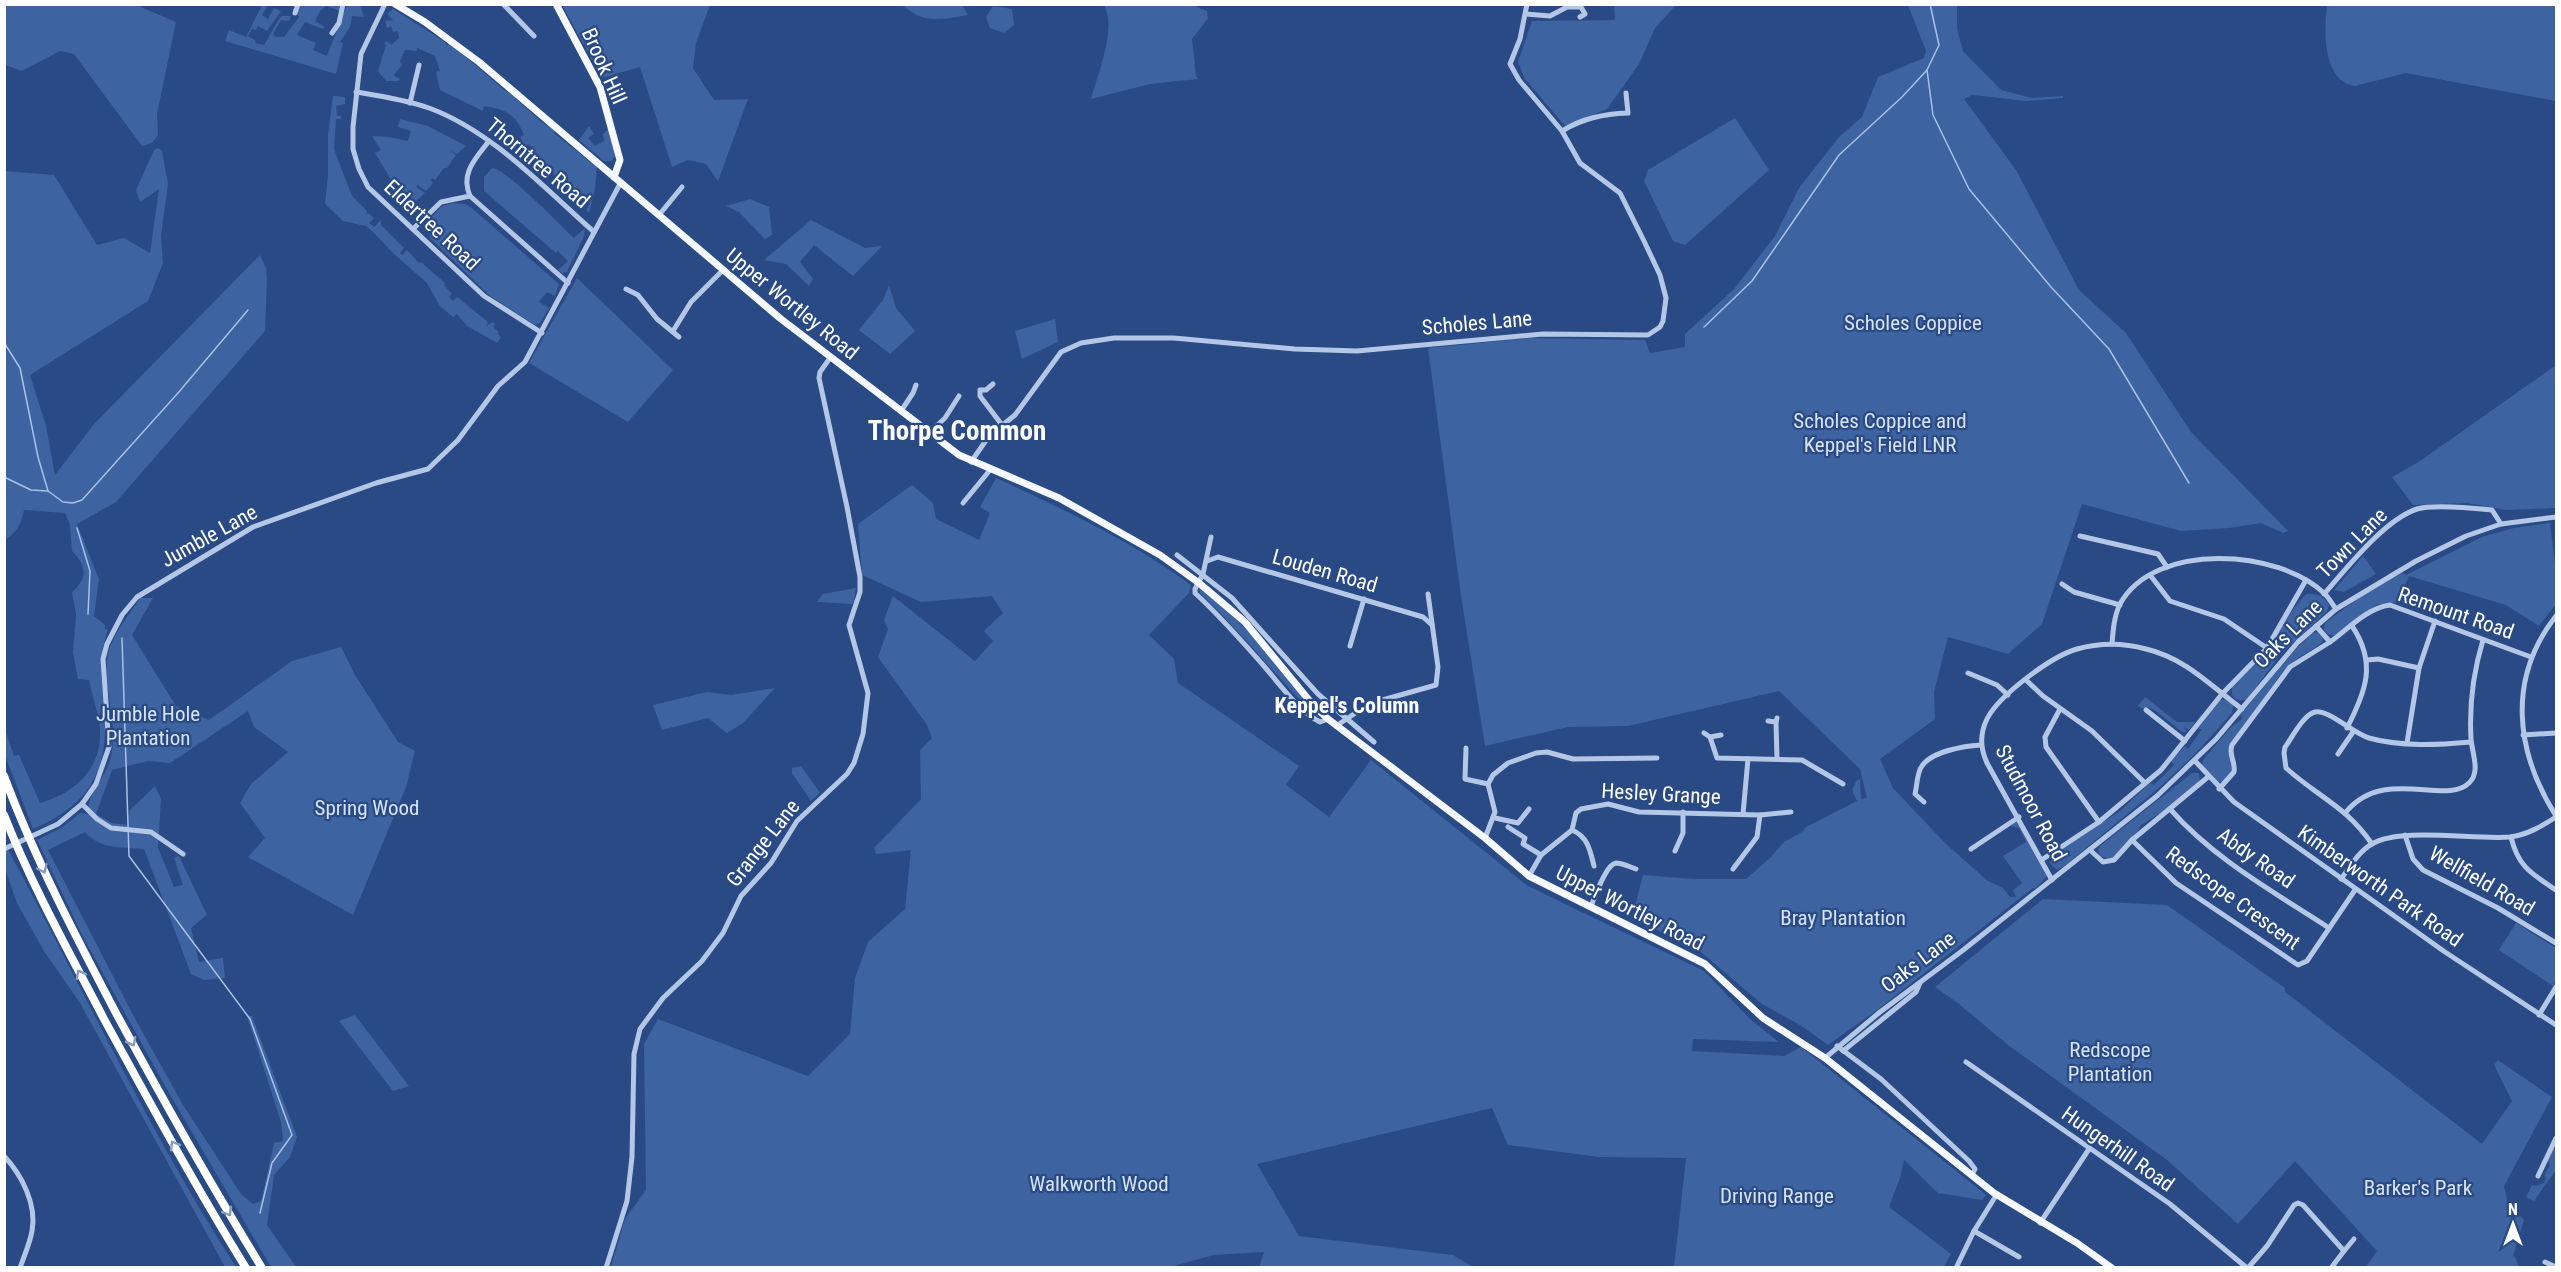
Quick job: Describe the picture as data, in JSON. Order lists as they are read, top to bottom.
{
  "streets": {
    "main road": ["Brook Hill", "Upper Wortley Road"],
    "street": [
      "Thorntree Road",
      "Eldertree Road",
      "Scholes Lane",
      "Jumble Lane",
      "Town Lane",
      "Louden Road",
      "Remount Road",
      "Oaks Lane",
      "Hesley Grange",
      "Studmoor Road",
      "Grange Lane",
      "Abdy Road",
      "Wellfield Road",
      "Kimberworth Park Road",
      "Redscope Crescent",
      "Hungerhill Road"
    ]
  },
  "crossings": [
    ["Brook Hill", "Upper Wortley Road"],
    ["Brook Hill", "Jumble Lane"],
    ["Thorntree Road", "Eldertree Road"],
    ["Thorntree Road", "Jumble Lane"],
    ["Eldertree Road", "Jumble Lane"],
    ["Upper Wortley Road", "Scholes Lane"],
    ["Upper Wortley Road", "Jumble Lane"],
    ["Upper Wortley Road", "Oaks Lane"],
    ["Upper Wortley Road", "Hesley Grange"],
    ["Upper Wortley Road", "Grange Lane"],
    ["Town Lane", "Oaks Lane"],
    ["Remount Road", "Oaks Lane"],
    ["Oaks Lane", "Studmoor Road"],
    ["Oaks Lane", "Kimberworth Park Road"],
    ["Abdy Road", "Redscope Crescent"],
    ["Kimberworth Park Road", "Redscope Crescent"]
  ],
  "districts": ["Thorpe Common", "Keppel's Column"],
  "parks": [
    "Scholes Coppice",
    "Scholes Coppice and Keppel's Field LNR",
    "Jumble Hole Plantation",
    "Spring Wood",
    "Bray Plantation",
    "Redscope Plantation",
    "Walkworth Wood",
    "Barker's Park",
    "Driving Range"
  ],
  "north": "top"
}
